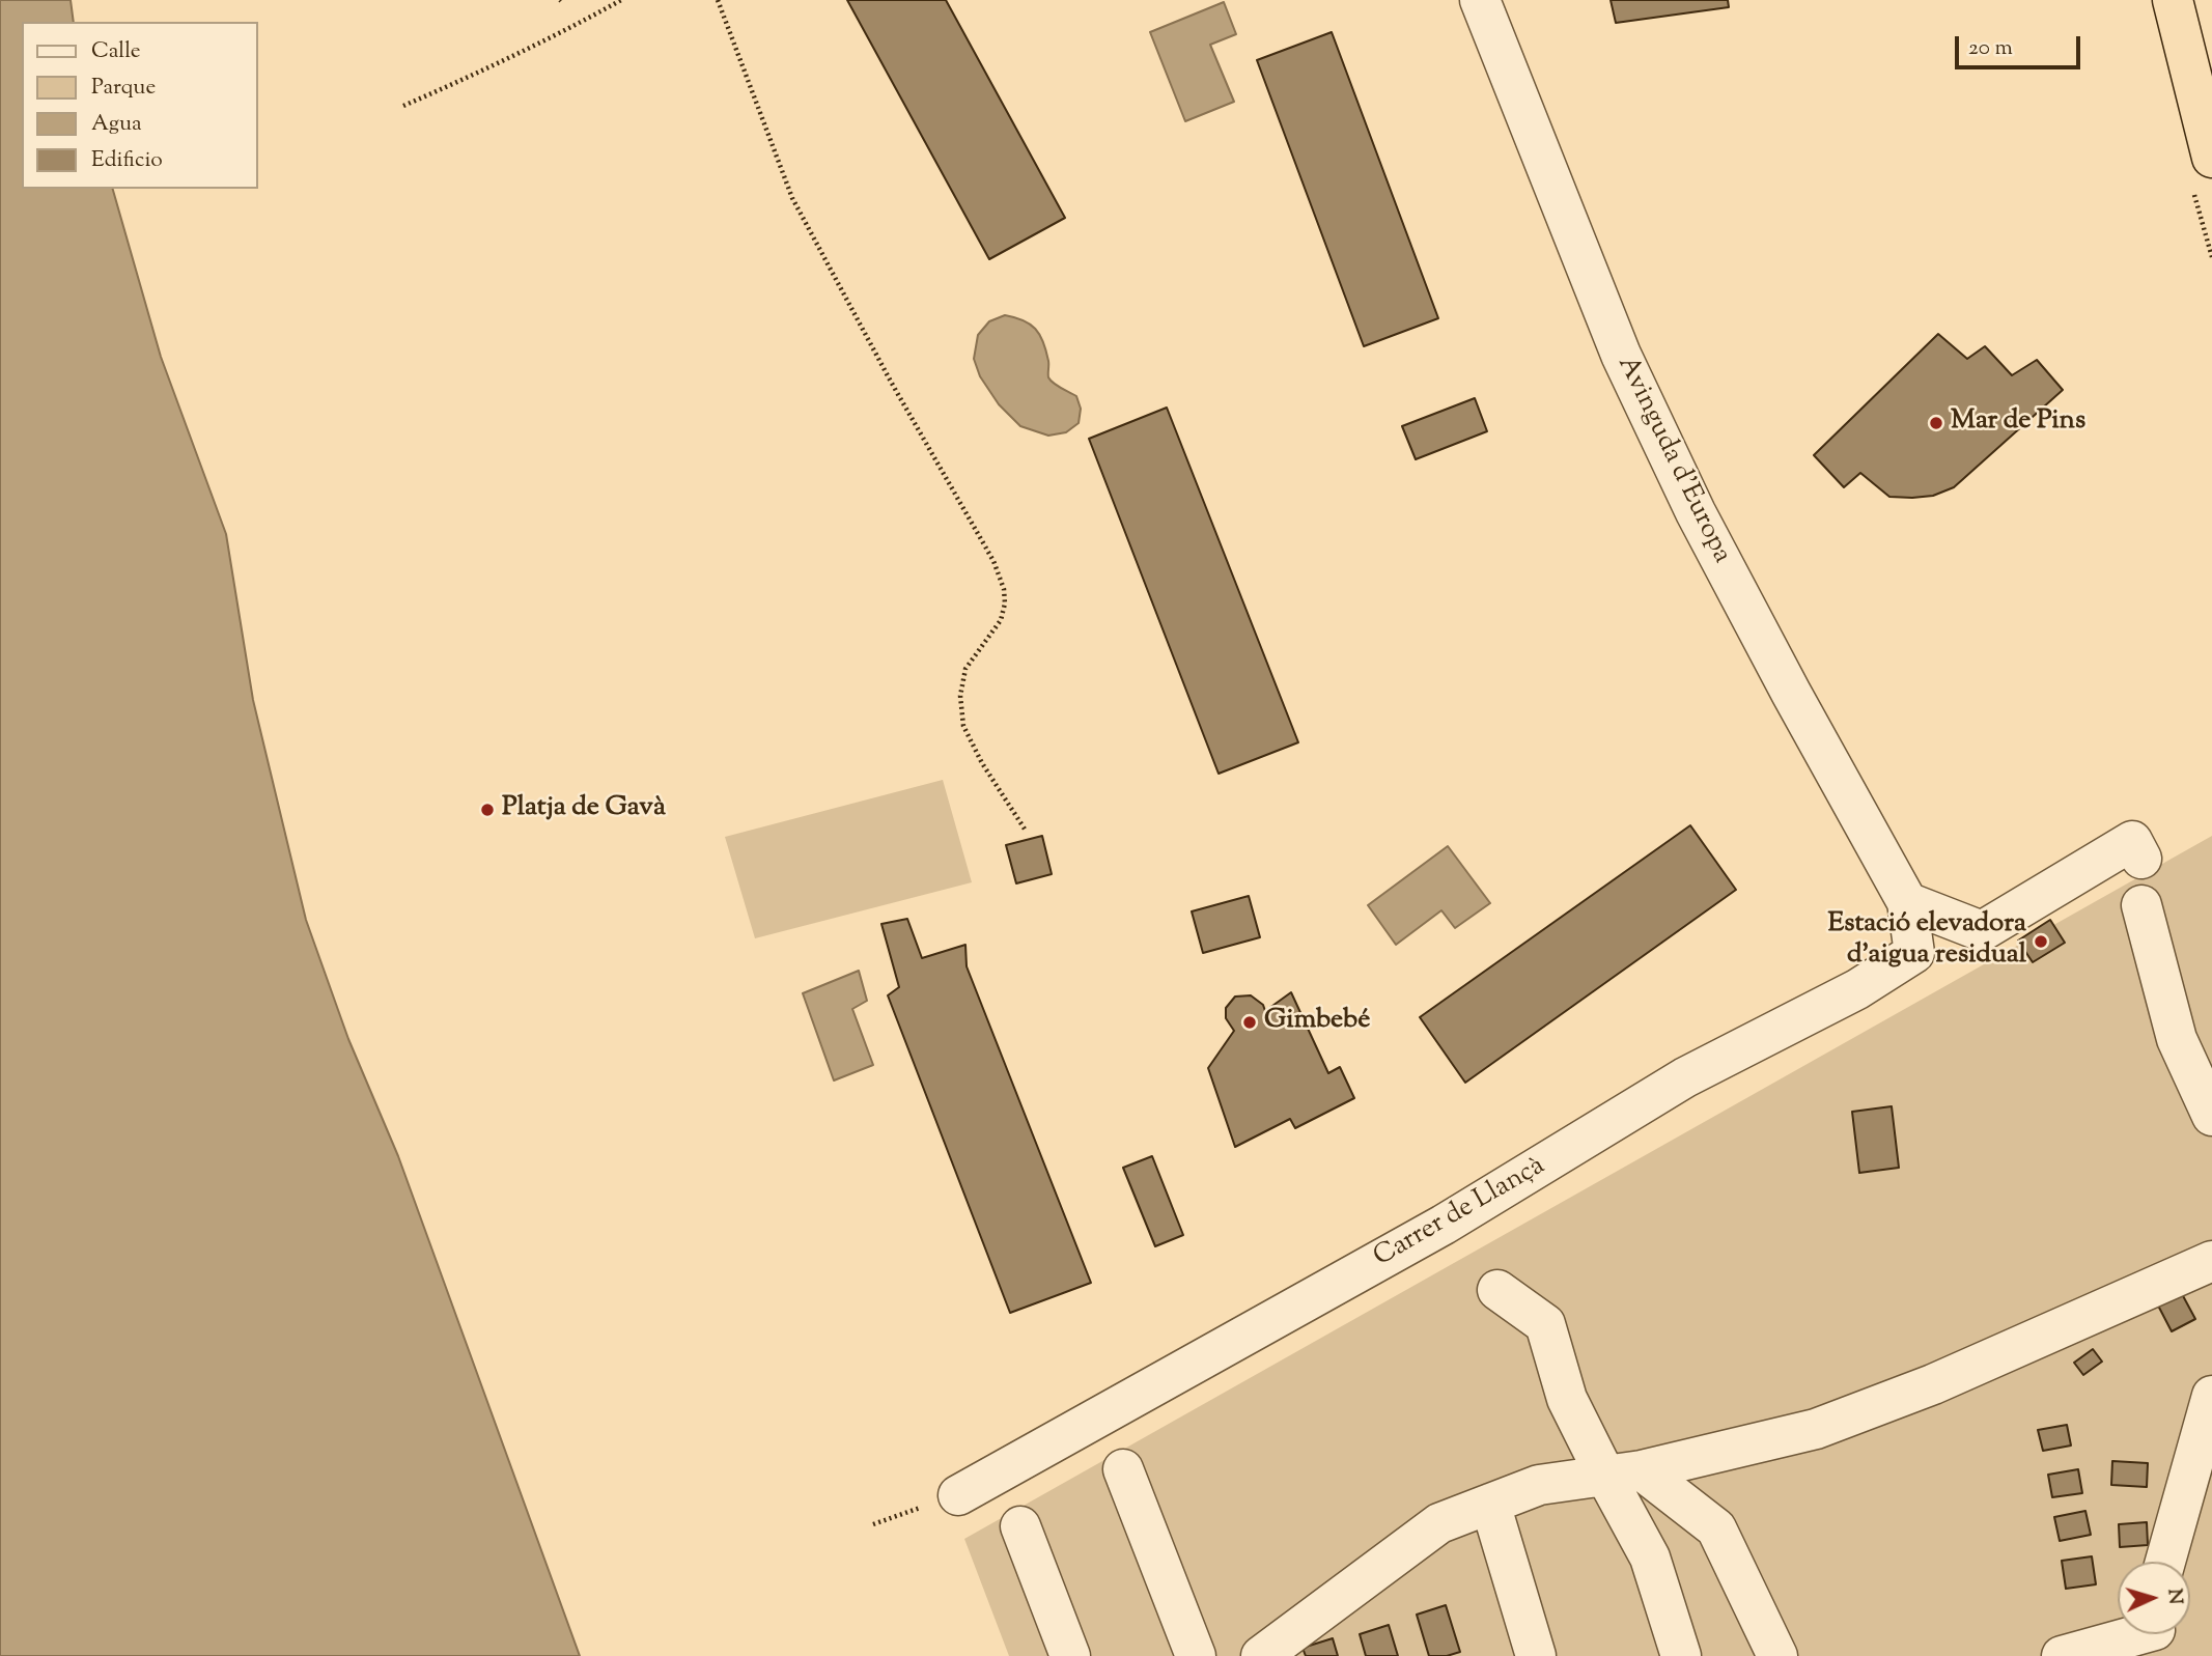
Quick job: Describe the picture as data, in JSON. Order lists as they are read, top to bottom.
{
  "streets": {
    "street": ["Avinguda d'Europa", "Carrer de Llançà"]
  },
  "crossings": [
    ["Avinguda d'Europa", "Carrer de Llançà"]
  ],
  "places": [
    "Mar de Pins",
    "Platja de Gavà",
    "Estació elevadora d'aigua residual",
    "Gimbebé"
  ],
  "legend": [
    "Calle",
    "Parque",
    "Agua",
    "Edificio"
  ],
  "scale_bar": "20 m",
  "north": "right"
}
